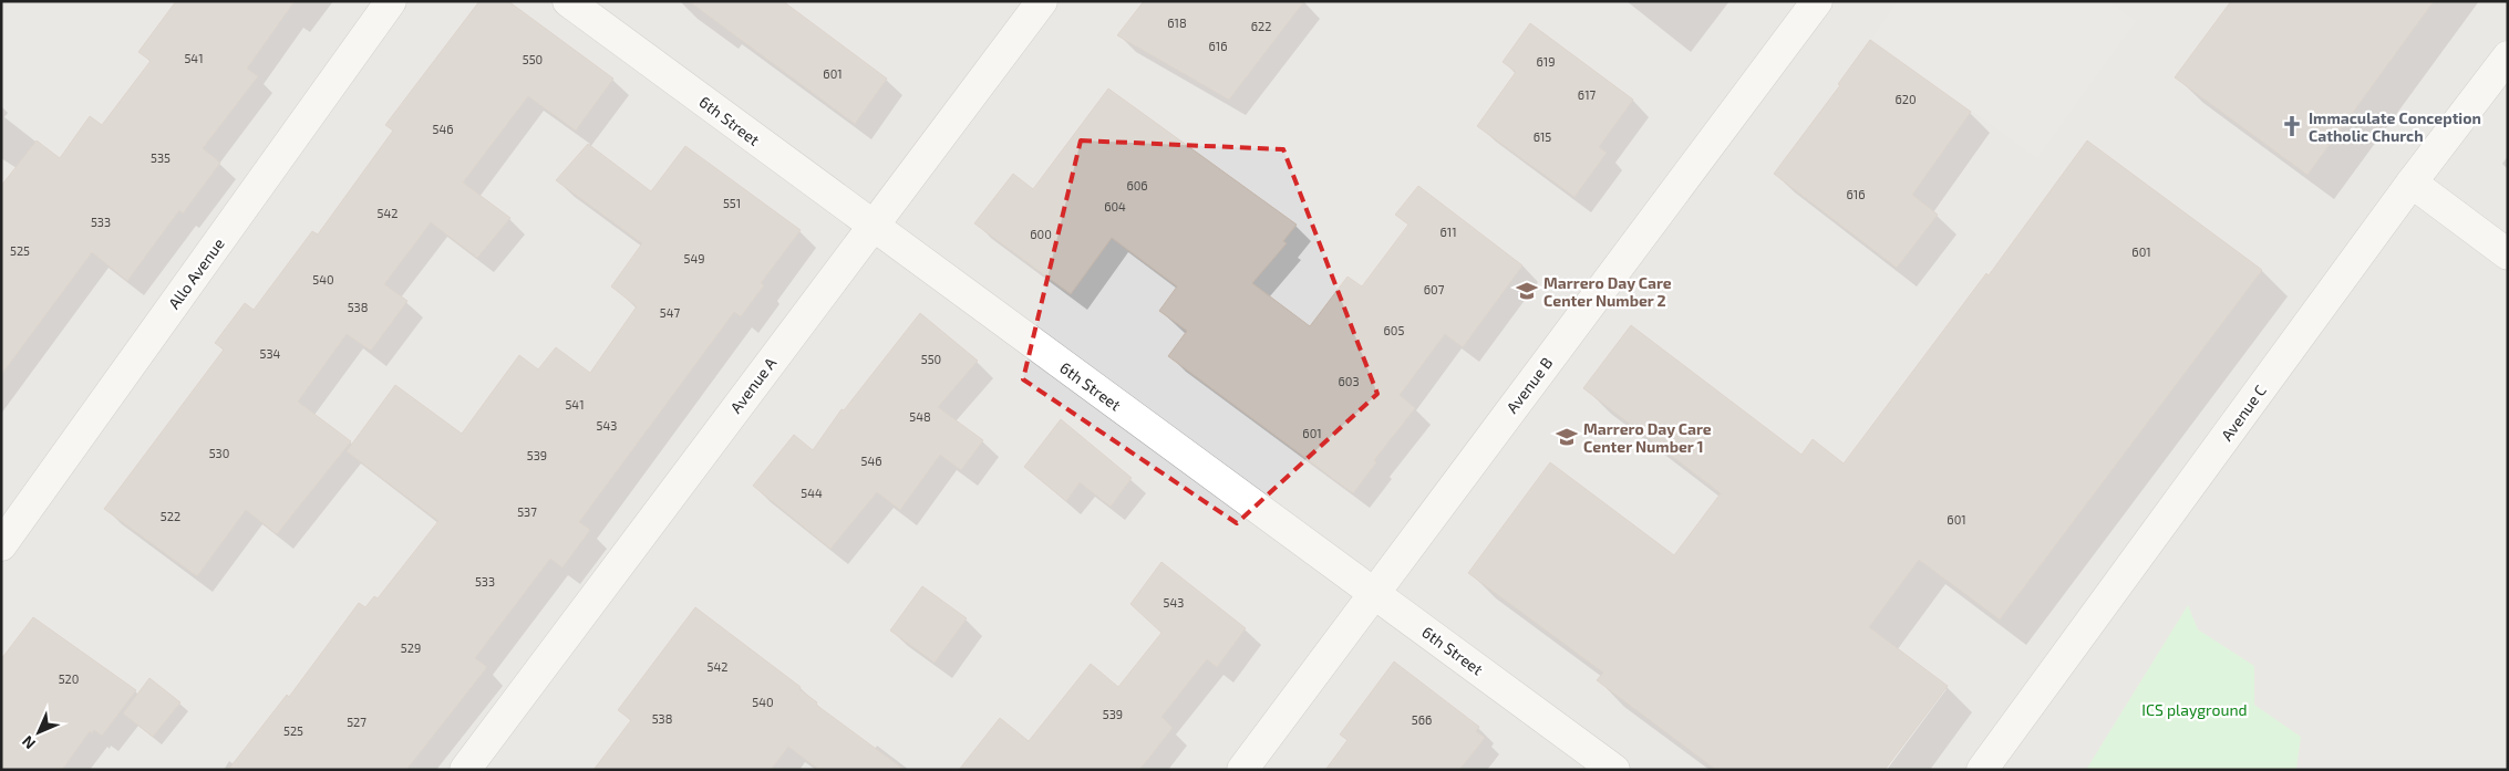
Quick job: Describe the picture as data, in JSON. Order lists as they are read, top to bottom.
{
  "streets": {
    "street": [
      "6th Street",
      "Allo Avenue",
      "Avenue A",
      "Avenue B",
      "Avenue C"
    ]
  },
  "crossings": [
    ["6th Street", "Avenue A"],
    ["6th Street", "Avenue B"]
  ],
  "parks": ["ICS playground"],
  "places": {
    "church": ["Immaculate Conception Catholic Church"],
    "school or university": ["Marrero Day Care Center Number 2", "Marrero Day Care Center Number 1"]
  },
  "house_numbers": [
    "618",
    "622",
    "616",
    "541",
    "550",
    "619",
    "601",
    "617",
    "620",
    "546",
    "615",
    "535",
    "606",
    "616",
    "551",
    "604",
    "542",
    "533",
    "611",
    "600",
    "525",
    "601",
    "549",
    "540",
    "607",
    "538",
    "547",
    "605",
    "534",
    "550",
    "603",
    "541",
    "548",
    "543",
    "601",
    "530",
    "539",
    "546",
    "544",
    "537",
    "522",
    "601",
    "533",
    "543",
    "529",
    "542",
    "520",
    "540",
    "539",
    "538",
    "566",
    "527",
    "525"
  ],
  "north": "bottom left"
}
